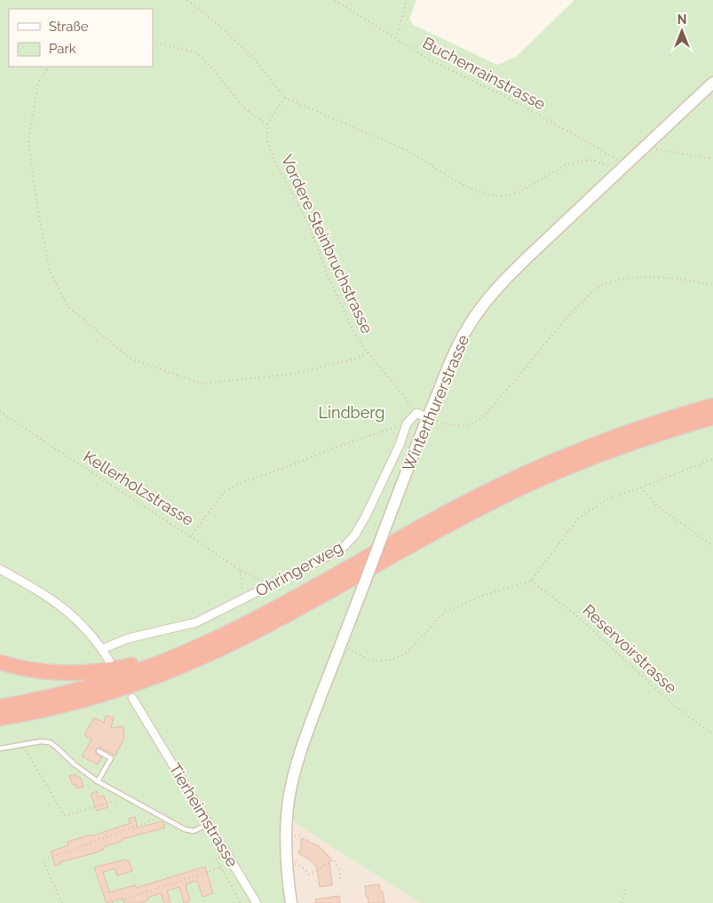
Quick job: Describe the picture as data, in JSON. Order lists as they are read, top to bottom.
{
  "streets": {
    "main road": ["Winterthurerstrasse"],
    "street": ["Ohringerweg", "Tierheimstrasse"],
    "path": [
      "Buchenrainstrasse",
      "Vordere Steinbruchstrasse",
      "Kellerholzstrasse",
      "Reservoirstrasse"
    ]
  },
  "crossings": [
    ["Vordere Steinbruchstrasse", "Ohringerweg"],
    ["Kellerholzstrasse", "Ohringerweg"]
  ],
  "parks": ["Lindberg"],
  "legend": ["Straße", "Park"],
  "north": "top"
}
